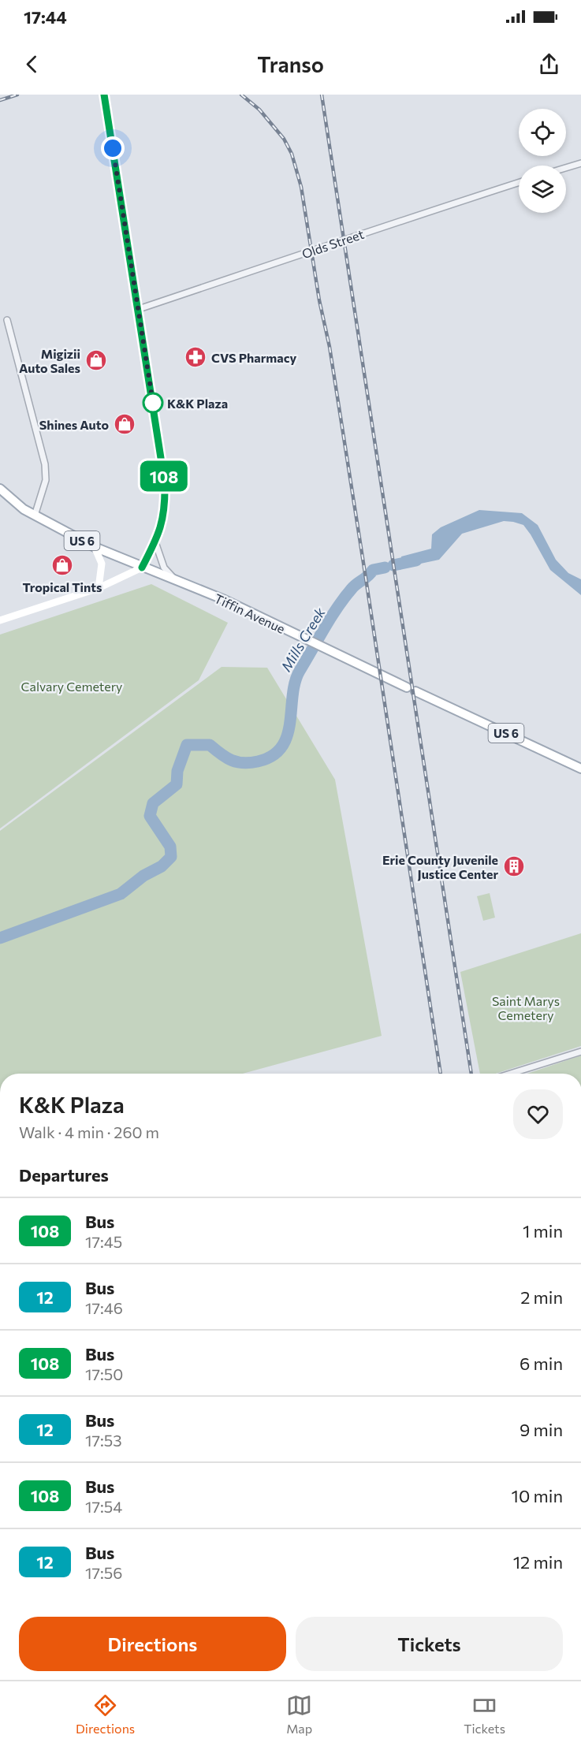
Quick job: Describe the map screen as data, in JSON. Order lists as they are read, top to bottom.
{
  "streets": {
    "main road": ["US 6", "Tiffin Avenue"],
    "street": ["Olds Street"]
  },
  "crossings": [
    ["US 6", "Tiffin Avenue"]
  ],
  "water": ["Mills Creek"],
  "parks": ["Calvary Cemetery", "Saint Marys Cemetery"],
  "places": {
    "pharmacy": ["CVS Pharmacy"],
    "shop": ["Migizii Auto Sales", "Shines Auto", "Tropical Tints"],
    "other": ["K&K Plaza"],
    "building": ["Erie County Juvenile Justice Center"]
  },
  "lines": ["bus line 108"],
  "page": {
    "status": "17:44",
    "header": "Transo",
    "on_map": "108",
    "heading": [
      ["K&K Plaza", "Walk · 4 min · 260 m"],
      "Departures"
    ],
    "list": [
      {
        "mark": "108",
        "name": "Bus",
        "note": "17:45",
        "value": "1 min"
      },
      {
        "mark": "12",
        "name": "Bus",
        "note": "17:46",
        "value": "2 min"
      },
      {
        "mark": "108",
        "name": "Bus",
        "note": "17:50",
        "value": "6 min"
      },
      {
        "mark": "12",
        "name": "Bus",
        "note": "17:53",
        "value": "9 min"
      },
      {
        "mark": "108",
        "name": "Bus",
        "note": "17:54",
        "value": "10 min"
      },
      {
        "mark": "12",
        "name": "Bus",
        "note": "17:56",
        "value": "12 min"
      }
    ],
    "buttons": ["Directions", "Tickets"],
    "tabs": ["Directions", "Map", "Tickets"]
  }
}
